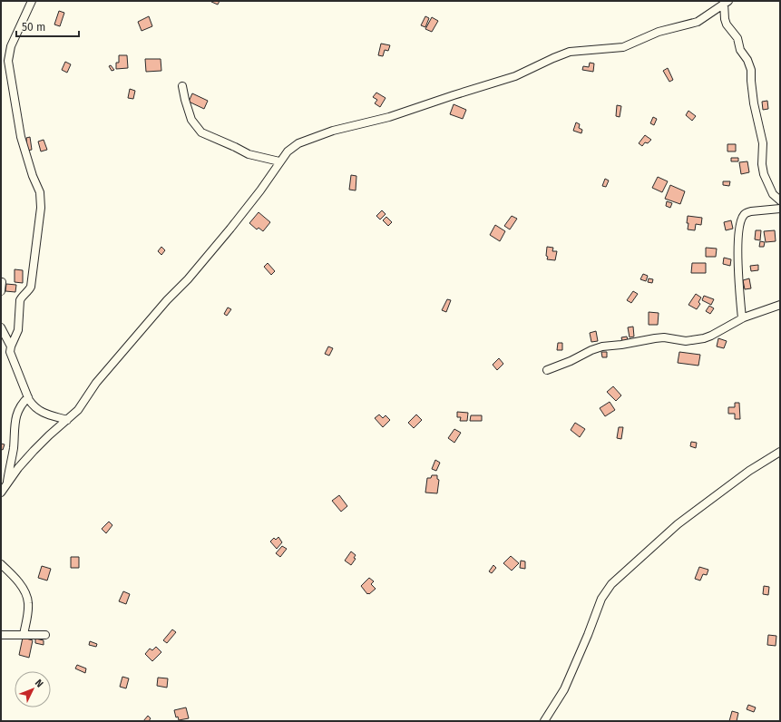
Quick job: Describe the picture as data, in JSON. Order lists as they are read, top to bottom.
{
  "scale_bar": "50 m",
  "north": "top right"
}
